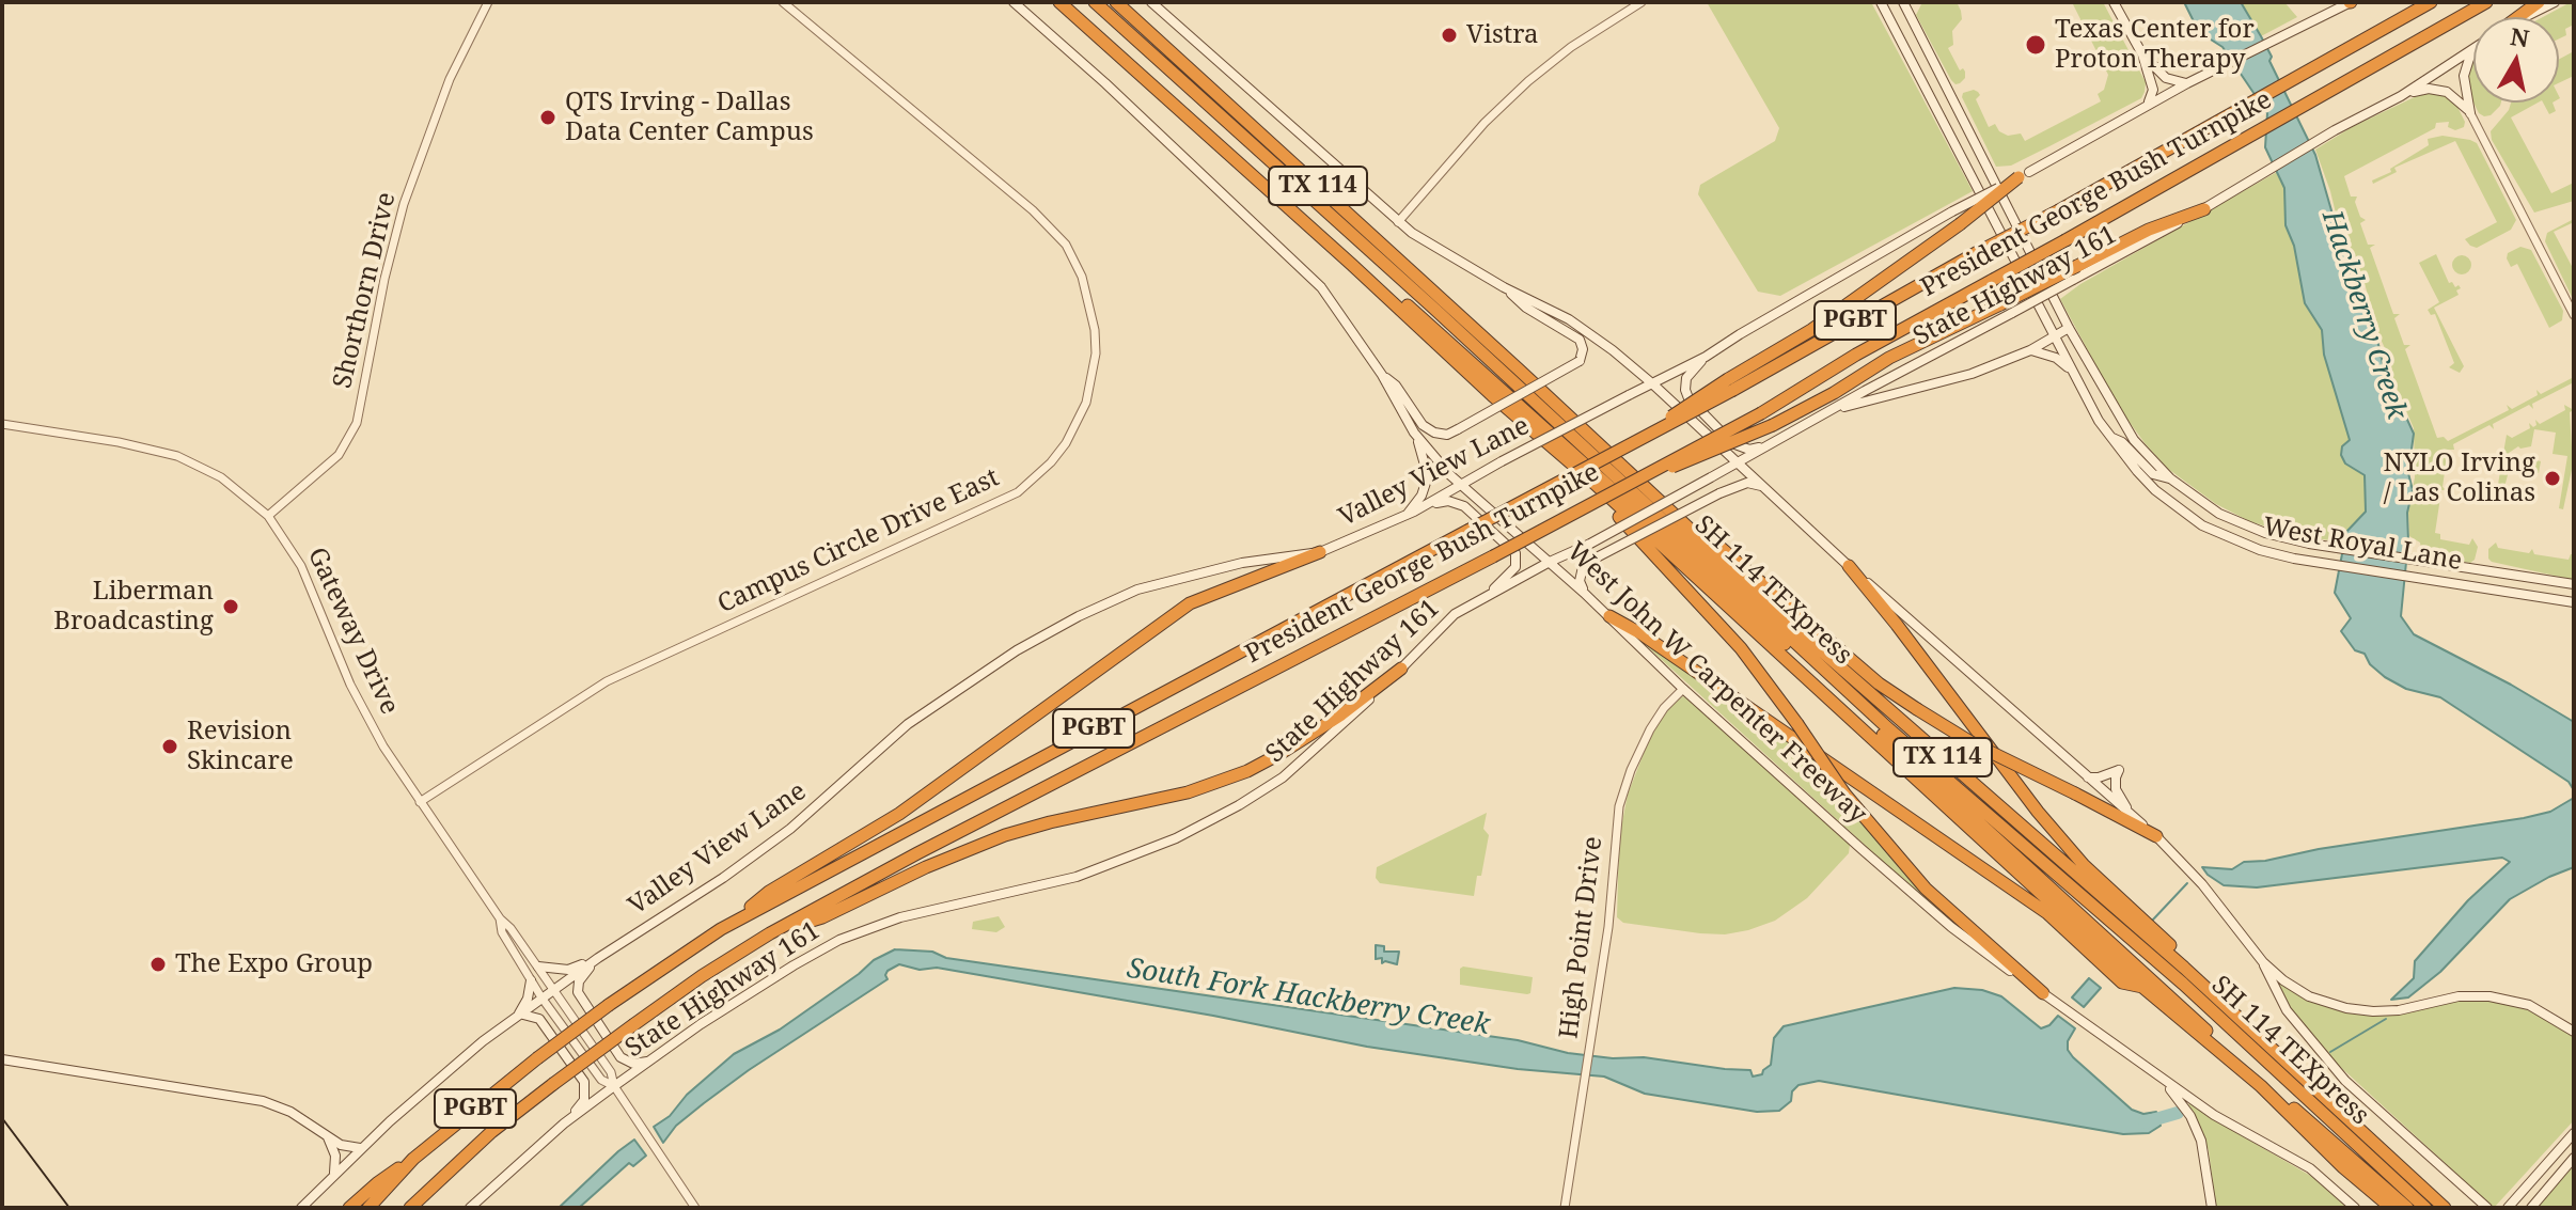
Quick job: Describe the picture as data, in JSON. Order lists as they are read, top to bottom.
{
  "streets": {
    "highway": [
      "TX 114",
      "President George Bush Turnpike",
      "PGBT",
      "SH 114 TEXpress"
    ],
    "main road": [
      "State Highway 161",
      "Valley View Lane",
      "West Royal Lane",
      "West John W Carpenter Freeway"
    ],
    "street": [
      "Shorthorn Drive",
      "Campus Circle Drive East",
      "Gateway Drive",
      "High Point Drive"
    ]
  },
  "crossings": [
    ["TX 114", "SH 114 TEXpress"],
    ["State Highway 161", "Gateway Drive"],
    ["State Highway 161", "West John W Carpenter Freeway"],
    ["Shorthorn Drive", "Gateway Drive"],
    ["Valley View Lane", "Gateway Drive"],
    ["Valley View Lane", "West John W Carpenter Freeway"],
    ["Campus Circle Drive East", "Gateway Drive"],
    ["West John W Carpenter Freeway", "High Point Drive"]
  ],
  "water": ["Hackberry Creek", "South Fork Hackberry Creek"],
  "places": [
    "Vistra",
    "Texas Center for Proton Therapy",
    "QTS Irving - Dallas Data Center Campus",
    "NYLO Irving / Las Colinas",
    "Liberman Broadcasting",
    "Revision Skincare",
    "The Expo Group"
  ],
  "north": "top"
}
